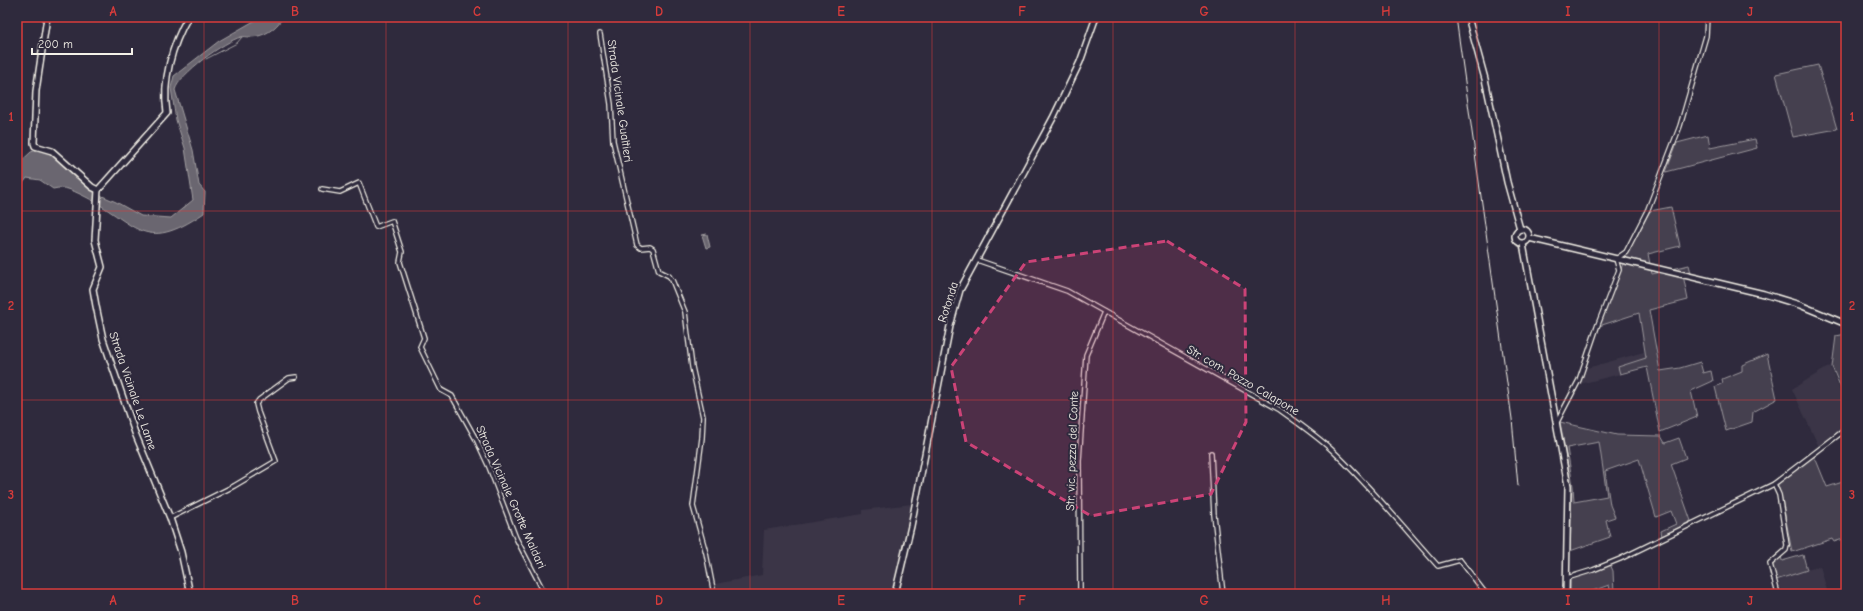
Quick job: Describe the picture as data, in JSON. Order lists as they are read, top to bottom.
{
  "streets": {
    "main road": ["Rotonda", "Strada Vicinale Le Lame"],
    "street": [
      "Strada Vicinale Gualtieri",
      "Str. com. Pozzo Calapone",
      "Str. vic. pezza del Conte",
      "Strada Vicinale Grotte Maldari"
    ]
  },
  "crossings": [
    ["Rotonda", "Str. com. Pozzo Calapone"],
    ["Str. com. Pozzo Calapone", "Str. vic. pezza del Conte"]
  ],
  "scale_bar": "200 m",
  "grid": {
    "columns": [
      "A",
      "B",
      "C",
      "D",
      "E",
      "F",
      "G",
      "H",
      "I",
      "J"
    ],
    "rows": ["1", "2", "3"]
  }
}
